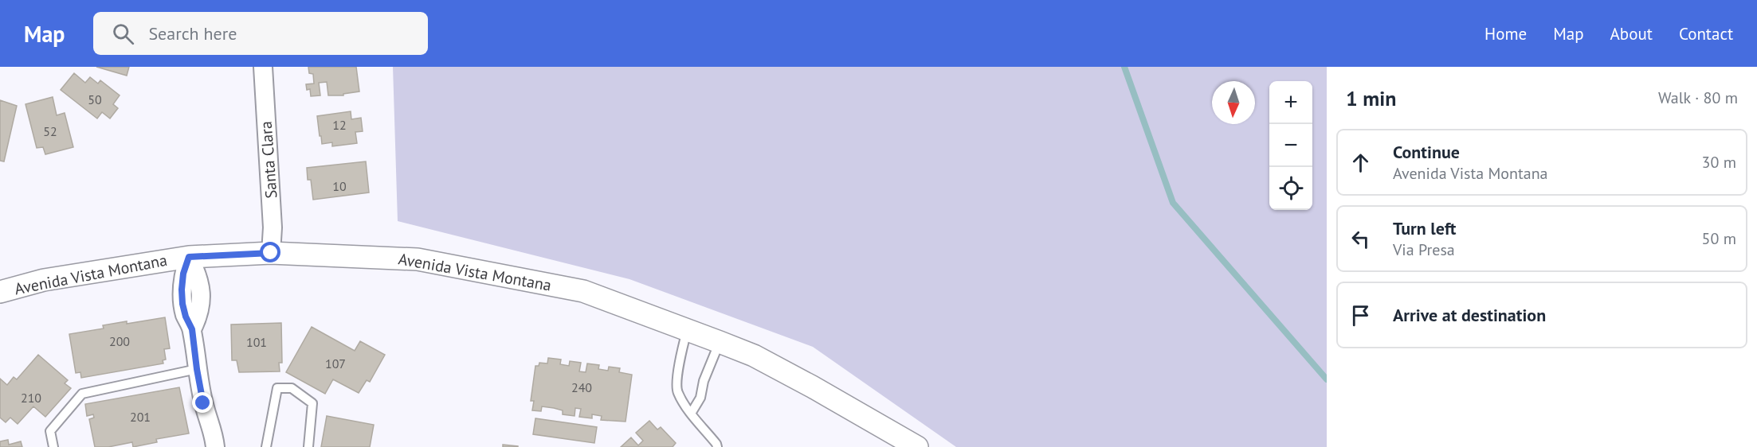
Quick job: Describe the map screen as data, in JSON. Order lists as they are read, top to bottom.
{
  "streets": {
    "street": ["Santa Clara", "Avenida Vista Montana"]
  },
  "crossings": [
    ["Santa Clara", "Avenida Vista Montana"]
  ],
  "house_numbers": [
    "50",
    "12",
    "52",
    "10",
    "200",
    "101",
    "107",
    "240",
    "210",
    "201"
  ],
  "north": "bottom",
  "page": {
    "header": "Map",
    "search": "Search here",
    "nav": [
      "Home",
      "Map",
      "About",
      "Contact"
    ],
    "heading": ["1 min", "Walk · 80 m"],
    "map_buttons": ["+", "−"],
    "list": [
      ["Continue", "Avenida Vista Montana", "30 m"],
      ["Turn left", "Via Presa", "50 m"],
      "Arrive at destination"
    ]
  }
}
